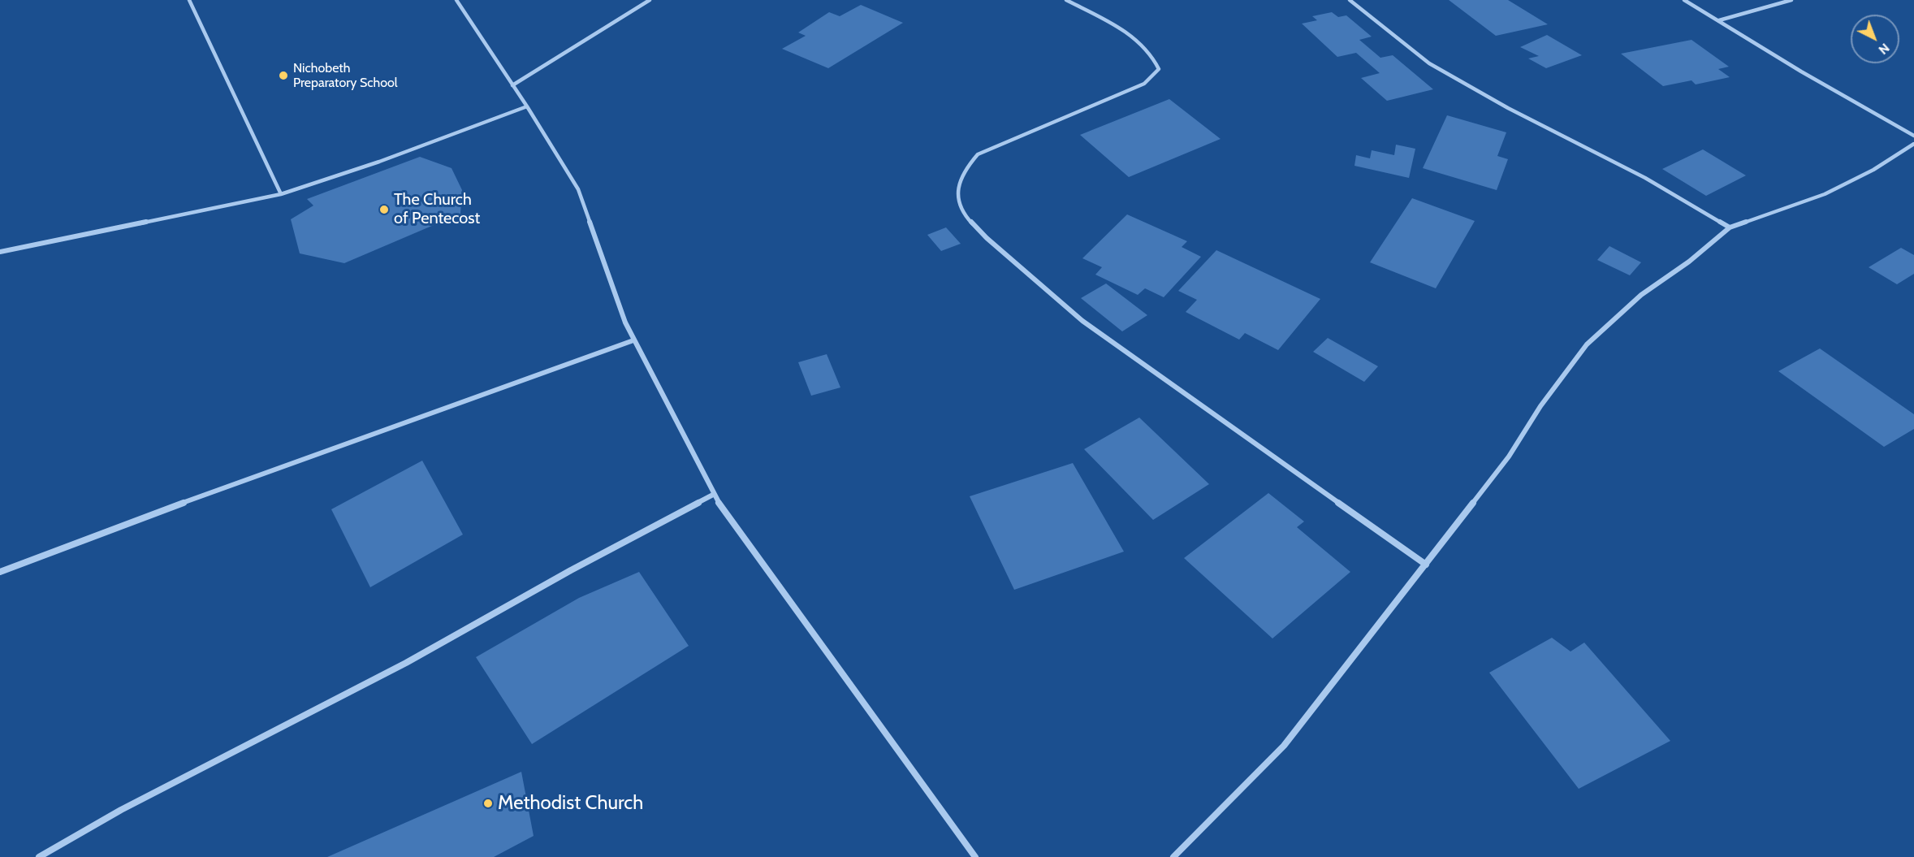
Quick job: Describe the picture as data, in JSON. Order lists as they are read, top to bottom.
{
  "places": ["Nichobeth Preparatory School", "The Church of Pentecost", "Methodist Church"],
  "north": "bottom right"
}
